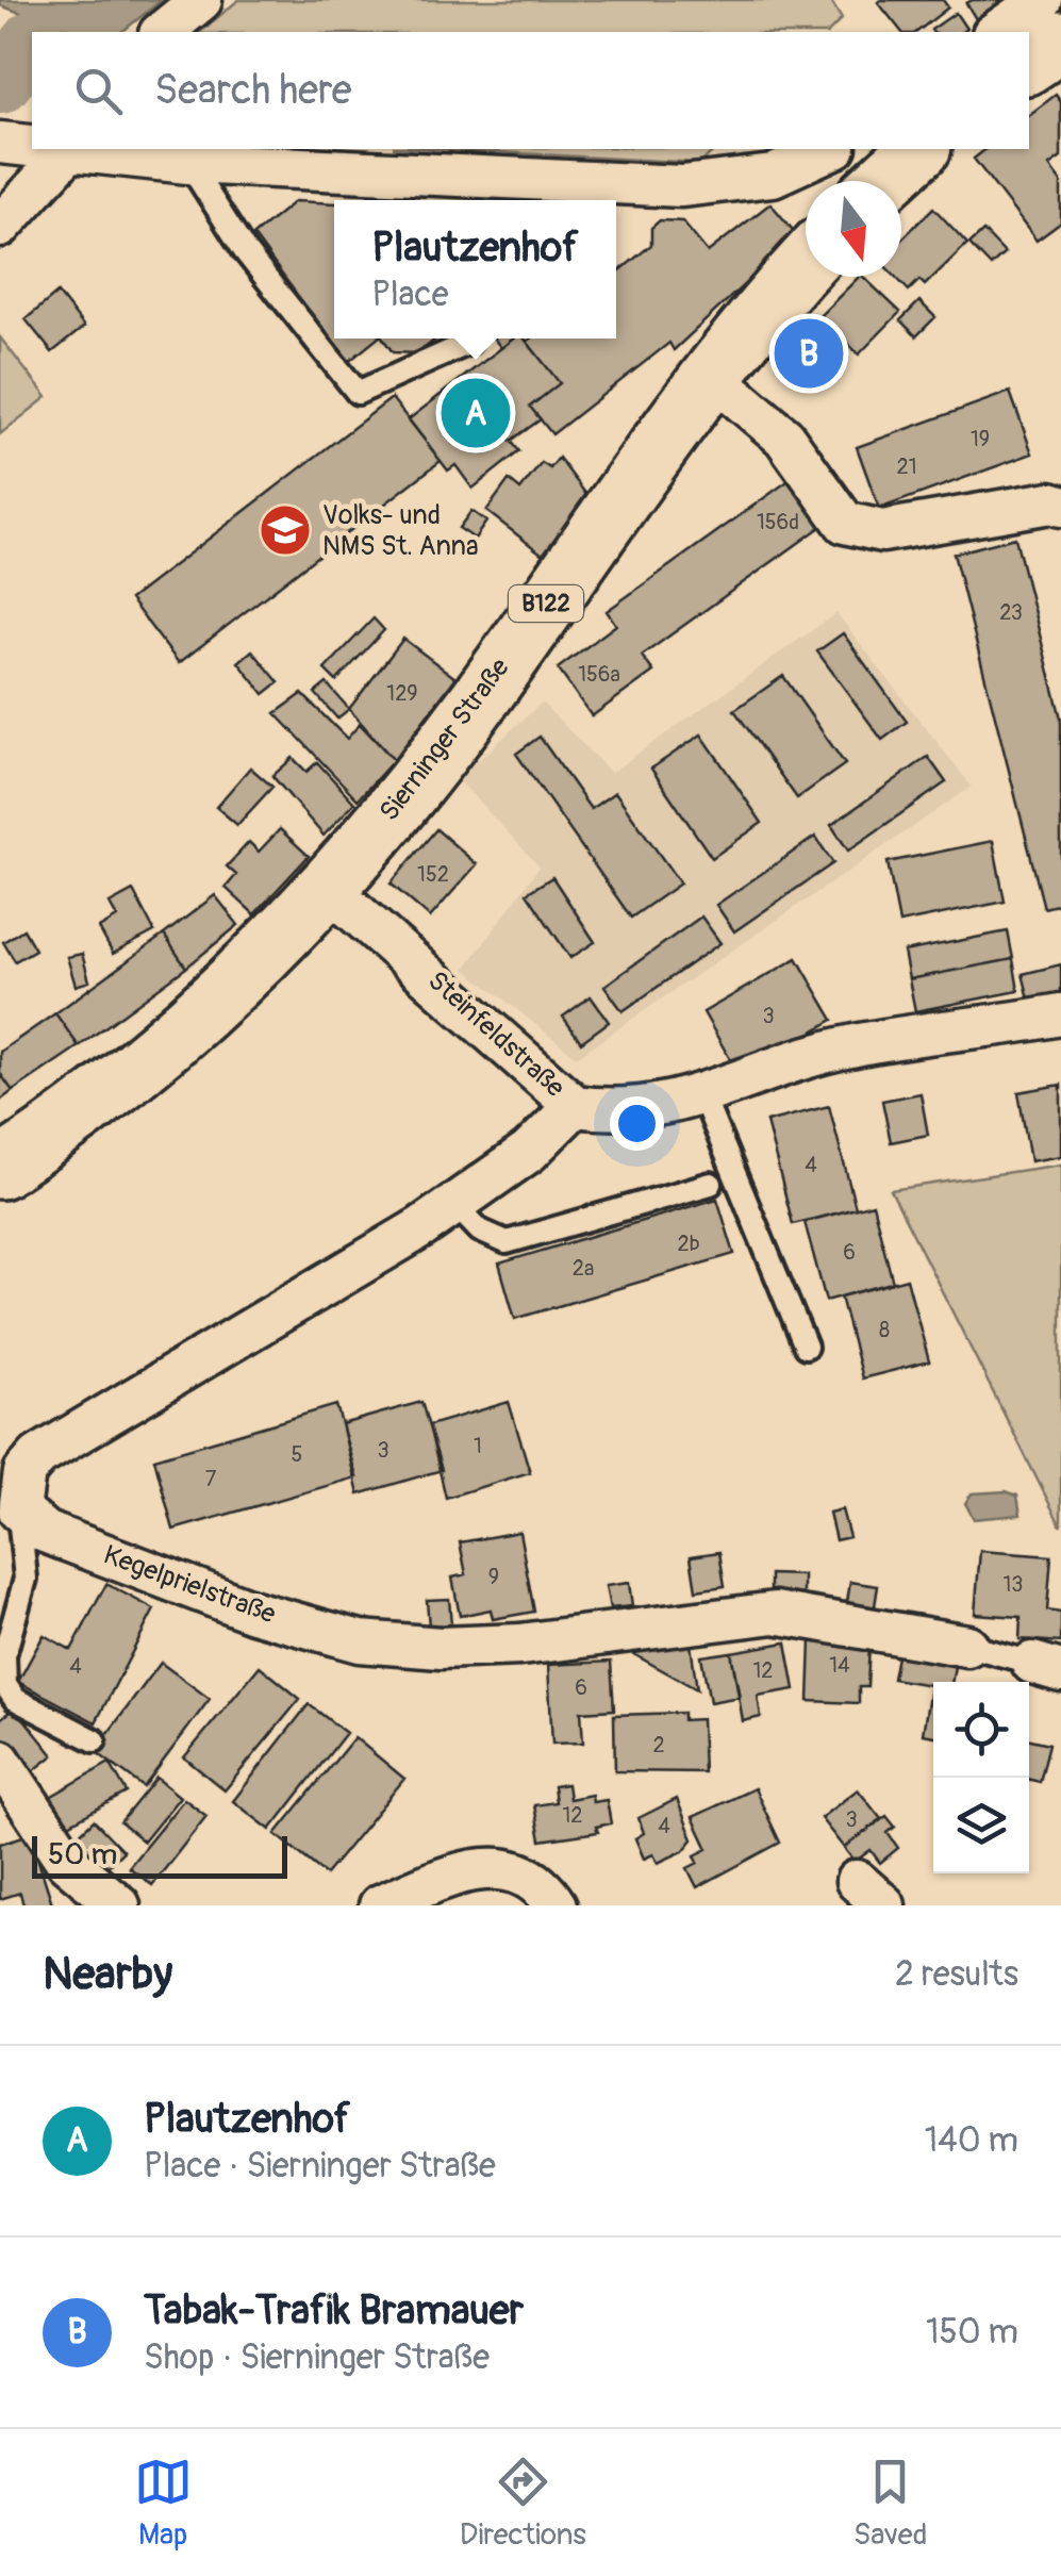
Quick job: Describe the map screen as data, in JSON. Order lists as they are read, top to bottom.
{
  "streets": {
    "main road": ["B122", "Sierninger Straße"],
    "street": ["Steinfeldstraße", "Kegelprielstraße"]
  },
  "crossings": [
    ["Sierninger Straße", "Steinfeldstraße"]
  ],
  "places": {
    "school or university": ["Volks- und NMS St. Anna"]
  },
  "house_numbers": [
    "19",
    "21",
    "156d",
    "23",
    "156a",
    "129",
    "152",
    "3",
    "4",
    "2b",
    "6",
    "2a",
    "8",
    "1",
    "3",
    "5",
    "7",
    "9",
    "13",
    "14",
    "4",
    "12",
    "6",
    "2",
    "12",
    "3",
    "4"
  ],
  "scale_bar": "50 m",
  "north": "bottom",
  "page": {
    "search": "Search here",
    "popup": ["Plautzenhof", "Place"],
    "pins": ["B", "A"],
    "scale": "50 m",
    "heading": ["Nearby", "2 results"],
    "list": [
      {
        "mark": "A",
        "name": "Plautzenhof",
        "note": "Place · Sierninger Straße",
        "value": "140 m"
      },
      {
        "mark": "B",
        "name": "Tabak-Trafik Bramauer",
        "note": "Shop · Sierninger Straße",
        "value": "150 m"
      }
    ],
    "nav": ["Map", "Directions", "Saved"]
  }
}
